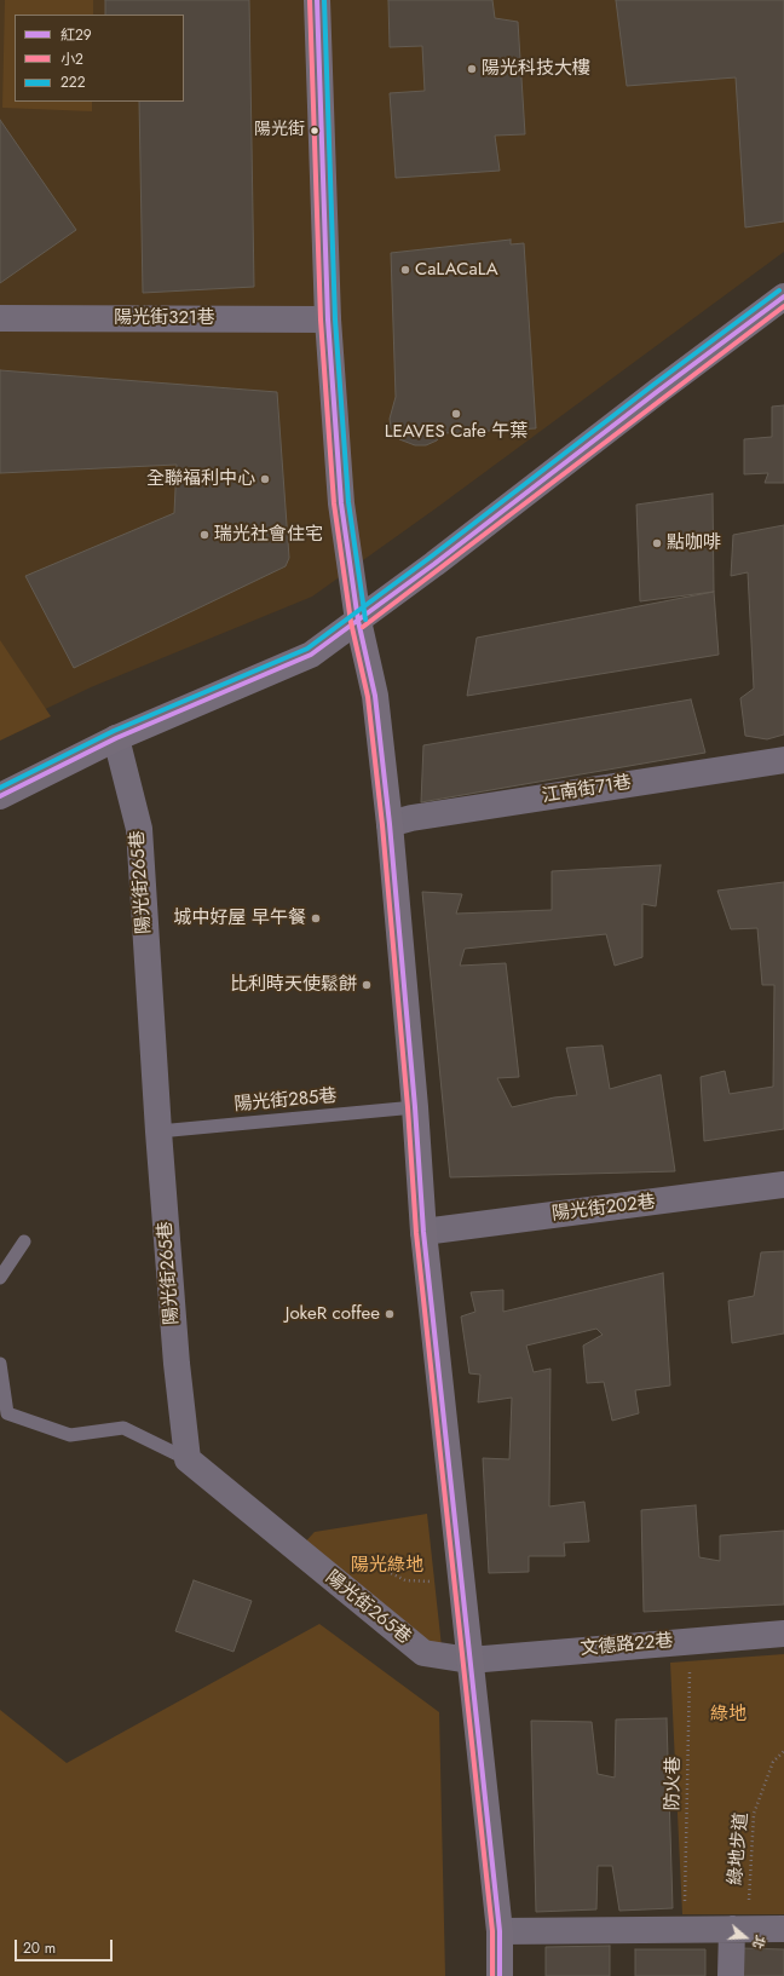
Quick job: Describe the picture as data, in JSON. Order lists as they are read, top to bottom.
{
  "streets": {
    "street": [
      "陽光街321巷",
      "江南街71巷",
      "陽光街265巷",
      "陽光街202巷",
      "文德路22巷"
    ],
    "lane": ["陽光街285巷"],
    "path": ["防火巷", "綠地步道"]
  },
  "crossings": [
    ["陽光街265巷", "陽光街285巷"],
    ["陽光街265巷", "文德路22巷"],
    ["文德路22巷", "防火巷"]
  ],
  "parks": ["陽光綠地", "綠地"],
  "places": [
    "陽光科技大樓",
    "陽光街",
    "CaLACaLA",
    "LEAVES Cafe 午葉",
    "全聯福利中心",
    "瑞光社會住宅",
    "點咖啡",
    "城中好屋 早午餐",
    "比利時天使鬆餅",
    "JokeR coffee"
  ],
  "lines": ["transit line 紅29", "transit line 小2", "transit line 222"],
  "legend": ["紅29", "小2", "222"],
  "scale_bar": "20 m",
  "north": "right"
}
